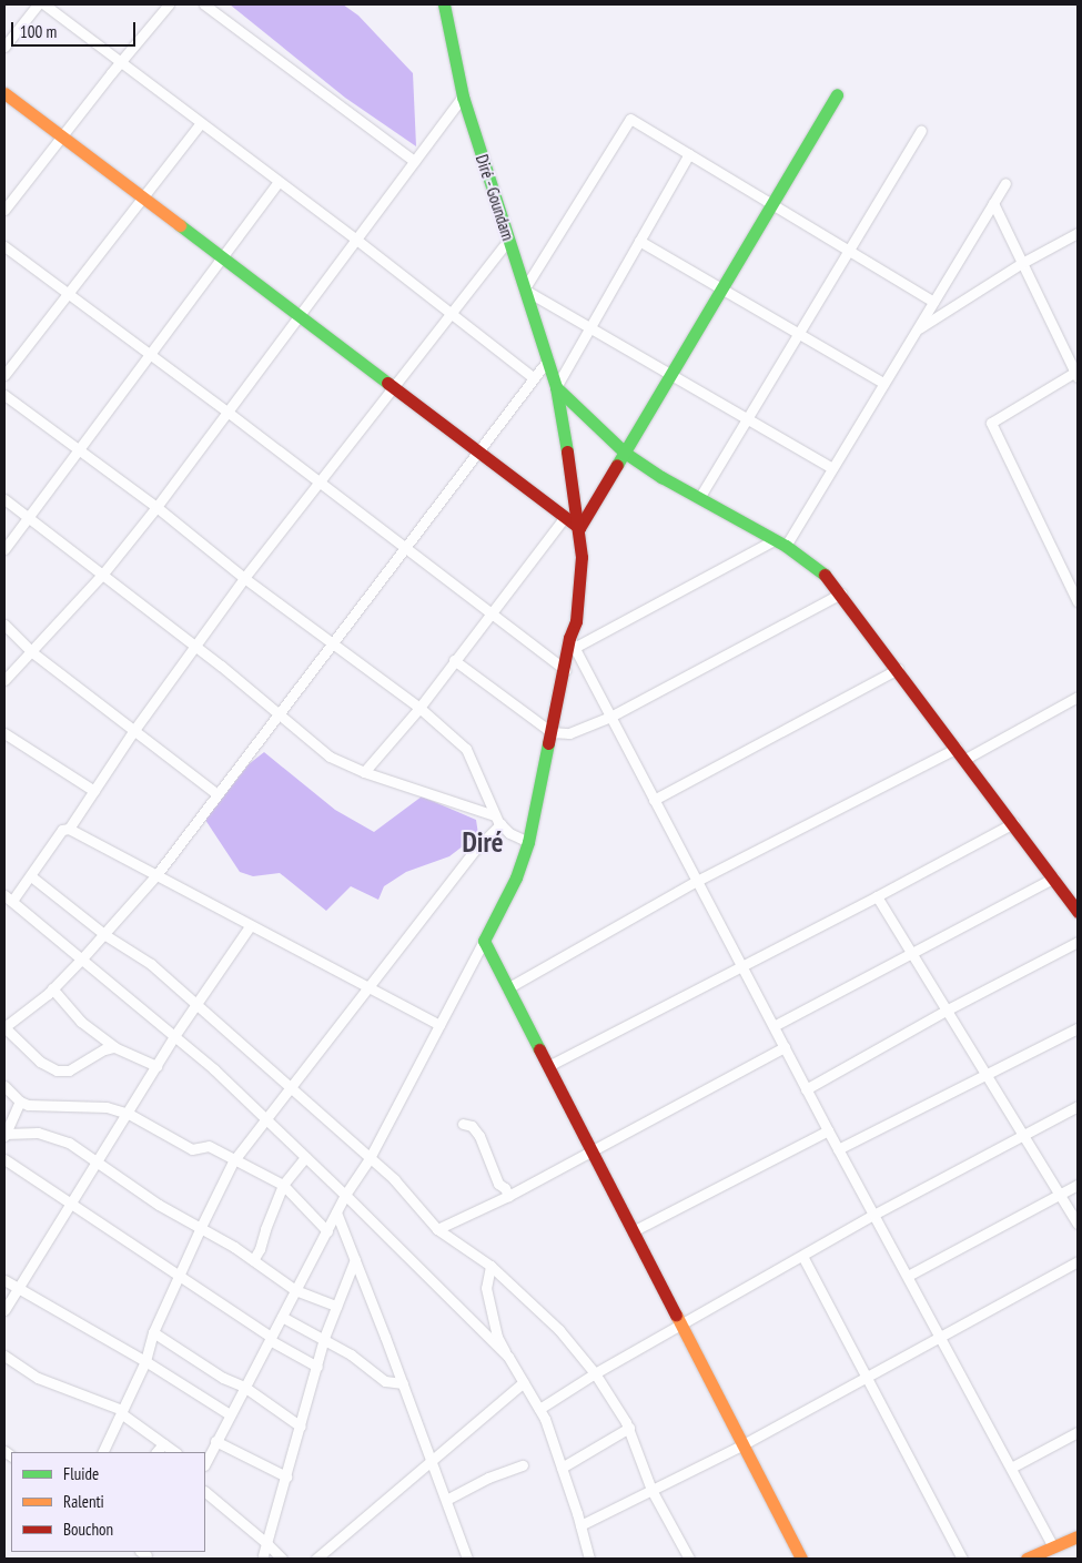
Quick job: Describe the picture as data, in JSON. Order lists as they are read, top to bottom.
{
  "streets": {
    "main road": ["Diré - Goundam"]
  },
  "districts": ["Diré"],
  "legend": ["Fluide", "Ralenti", "Bouchon"],
  "scale_bar": "100 m"
}
